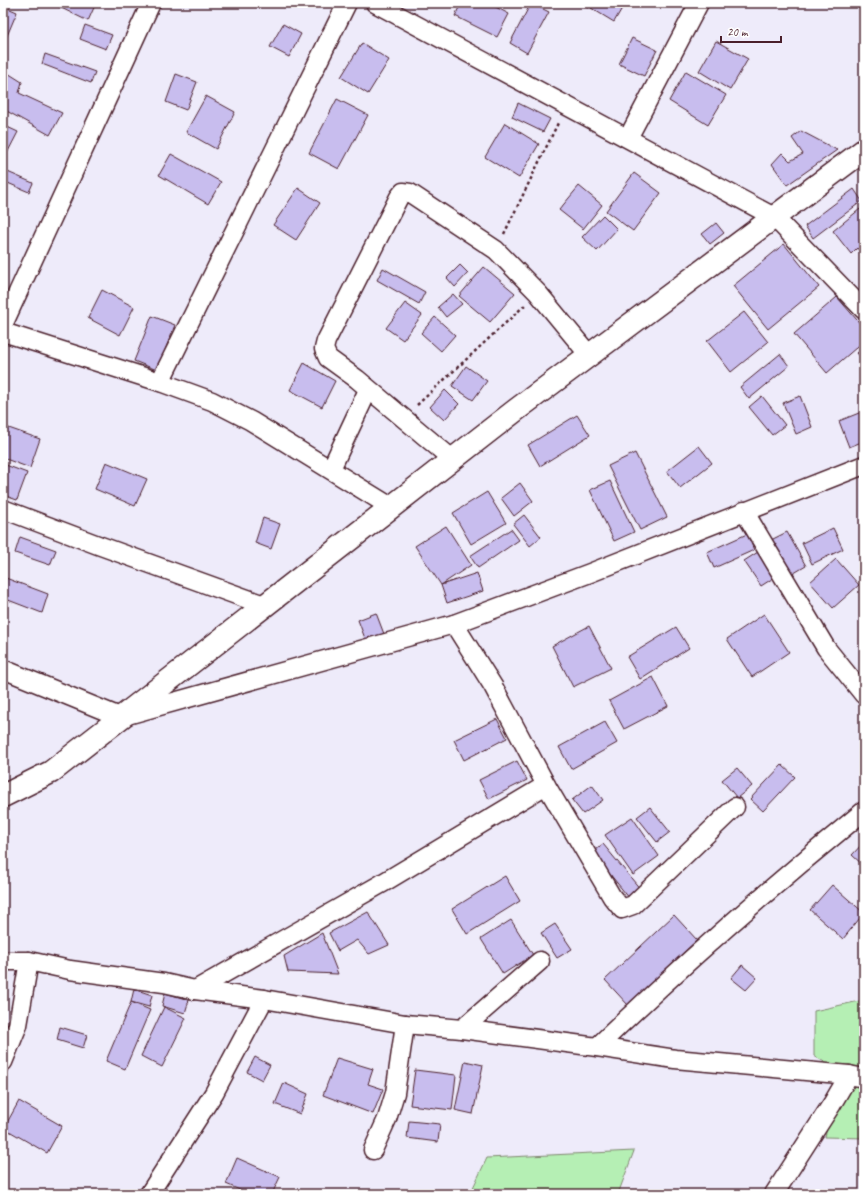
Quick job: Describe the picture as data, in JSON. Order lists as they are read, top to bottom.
{
  "scale_bar": "20 m"
}
